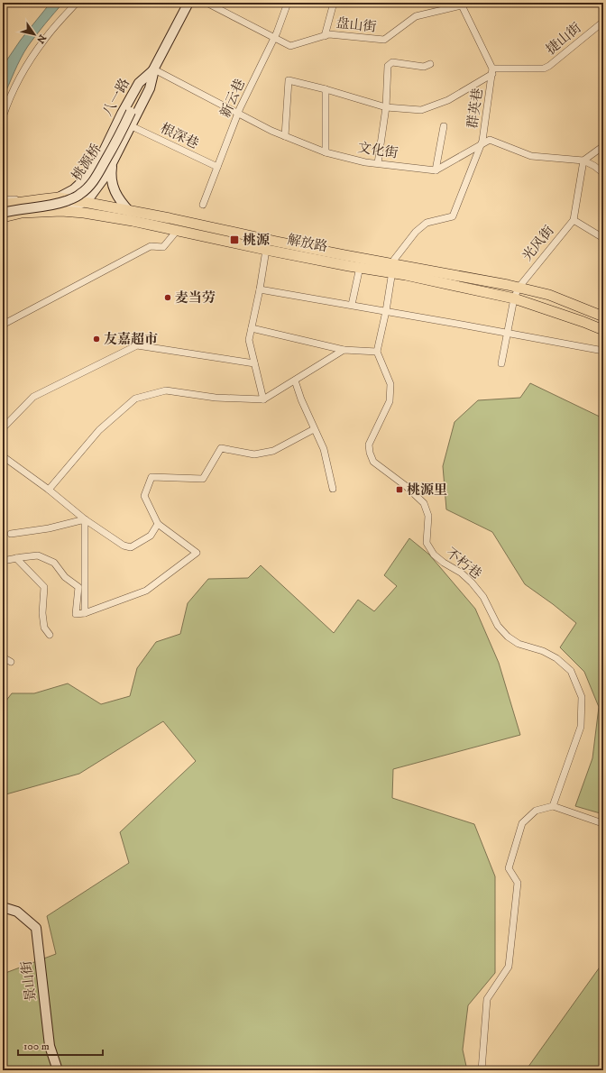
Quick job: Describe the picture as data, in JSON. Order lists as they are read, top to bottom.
{
  "streets": {
    "main road": [
      "八一路",
      "桃源桥",
      "解放路",
      "景山街"
    ],
    "street": [
      "盘山街",
      "捷山街",
      "新云巷",
      "群英巷",
      "根深巷",
      "文化街",
      "光风街",
      "不朽巷"
    ]
  },
  "crossings": [
    ["盘山街", "新云巷"],
    ["捷山街", "群英巷"],
    ["八一路", "文化街"],
    ["八一路", "桃源桥"],
    ["八一路", "解放路"],
    ["新云巷", "根深巷"],
    ["新云巷", "文化街"],
    ["群英巷", "解放路"],
    ["文化街", "桃源桥"],
    ["解放路", "光风街"]
  ],
  "places": {
    "transit": ["桃源", "桃源里"],
    "other": ["麦当劳", "友嘉超市"]
  },
  "scale_bar": "100 m",
  "north": "bottom right"
}
